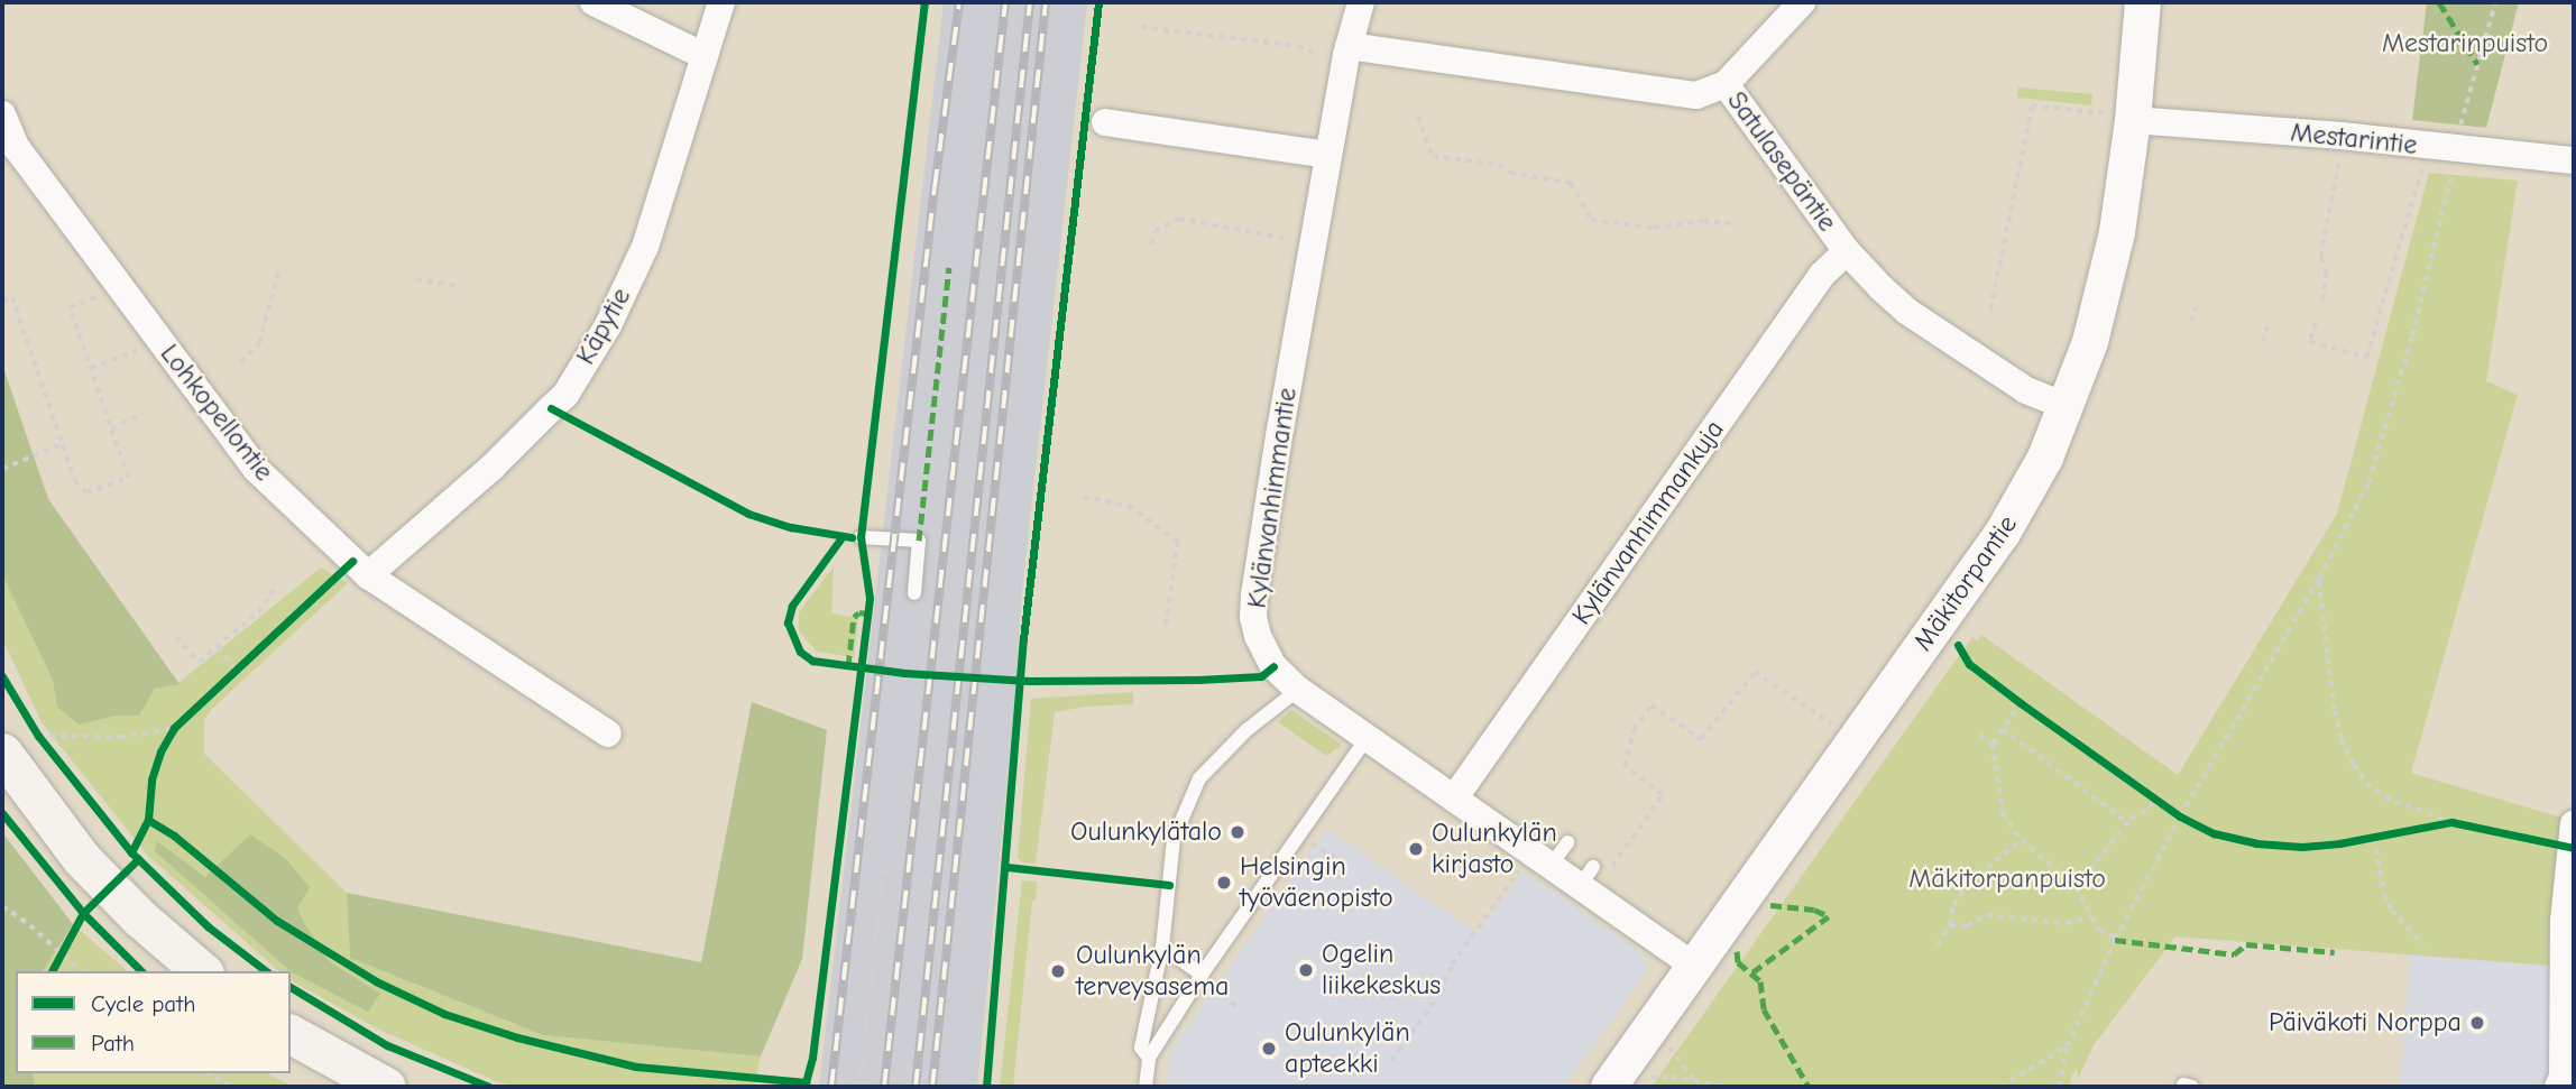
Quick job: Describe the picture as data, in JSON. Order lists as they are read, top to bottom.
{
  "streets": {
    "street": [
      "Mestarintie",
      "Satulasepäntie",
      "Käpytie",
      "Lohkopellontie",
      "Kylänvanhimmantie",
      "Kylänvanhimmankuja",
      "Mäkitorpantie"
    ]
  },
  "crossings": [
    ["Mestarintie", "Mäkitorpantie"],
    ["Satulasepäntie", "Kylänvanhimmantie"],
    ["Satulasepäntie", "Kylänvanhimmankuja"],
    ["Satulasepäntie", "Mäkitorpantie"],
    ["Käpytie", "Lohkopellontie"],
    ["Kylänvanhimmantie", "Kylänvanhimmankuja"],
    ["Kylänvanhimmantie", "Mäkitorpantie"]
  ],
  "parks": ["Mestarinpuisto", "Mäkitorpanpuisto"],
  "places": [
    "Oulunkylätalo",
    "Oulunkylän kirjasto",
    "Helsingin työväenopisto",
    "Ogelin liikekeskus",
    "Oulunkylän terveysasema",
    "Päiväkoti Norppa",
    "Oulunkylän apteekki"
  ],
  "legend": ["Cycle path", "Path"]
}
